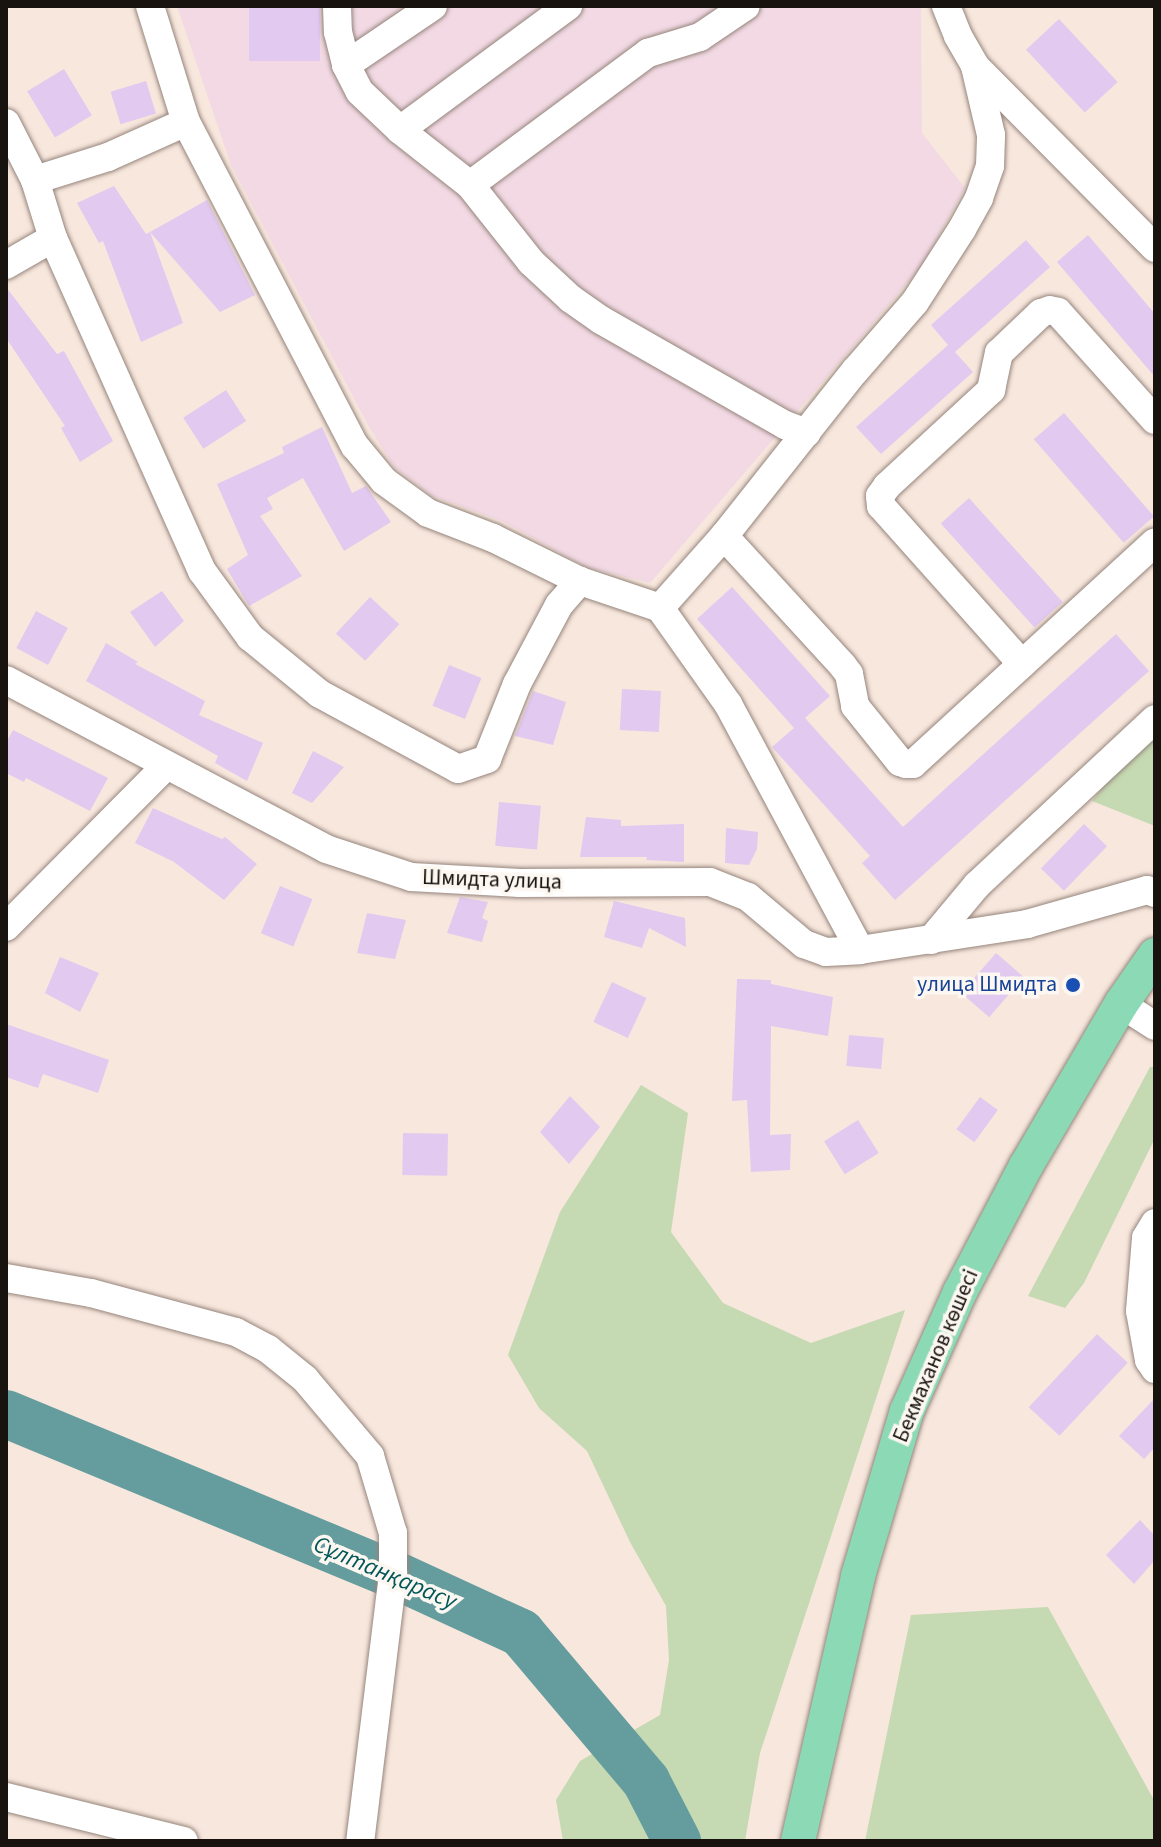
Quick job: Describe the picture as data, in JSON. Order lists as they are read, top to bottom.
{
  "streets": {
    "main road": ["Бекмаханов көшесі"],
    "street": ["Шмидта улица"]
  },
  "water": ["Сұлтанқарасу"],
  "places": ["улица Шмидта"]
}
